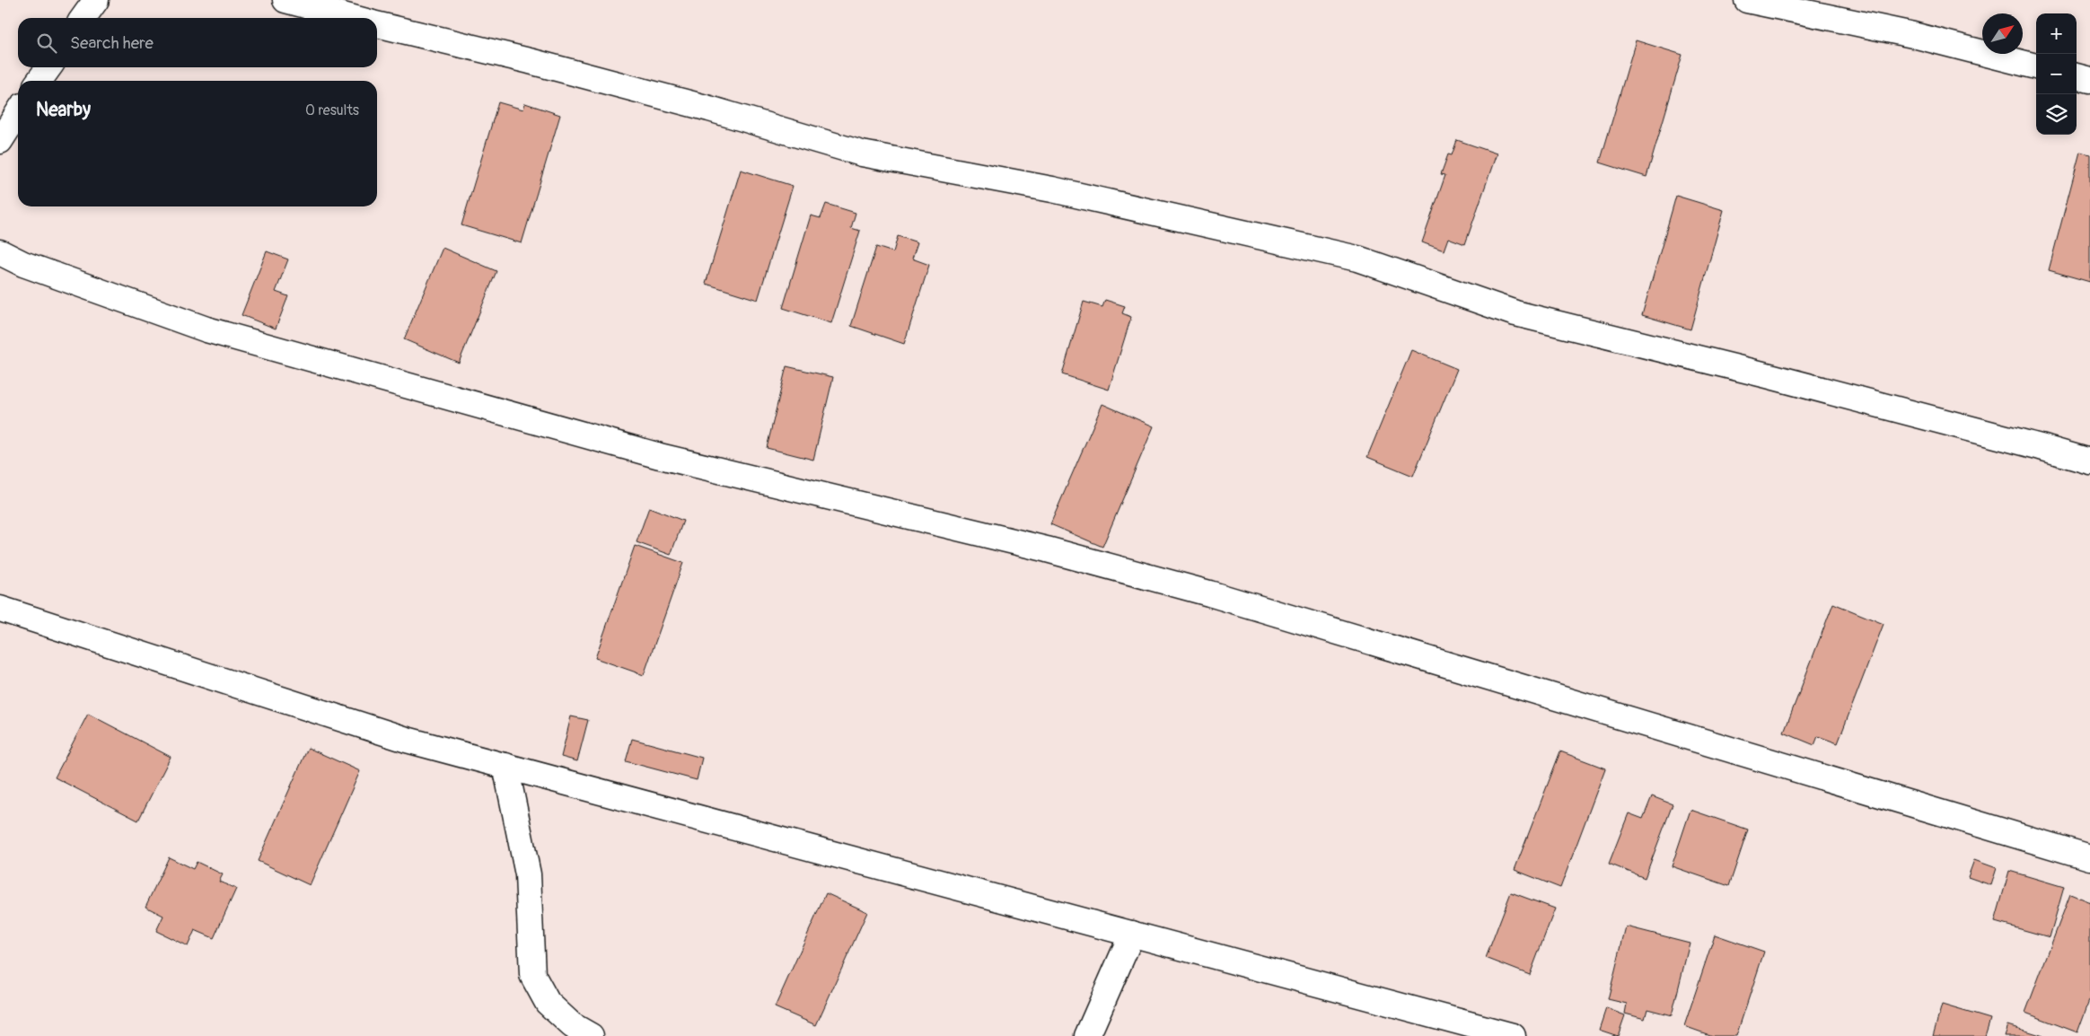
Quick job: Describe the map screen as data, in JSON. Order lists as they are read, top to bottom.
{
  "north": "top right",
  "page": {
    "map_buttons": ["+", "−"],
    "search": "Search here",
    "heading": ["Nearby", "0 results"]
  }
}
